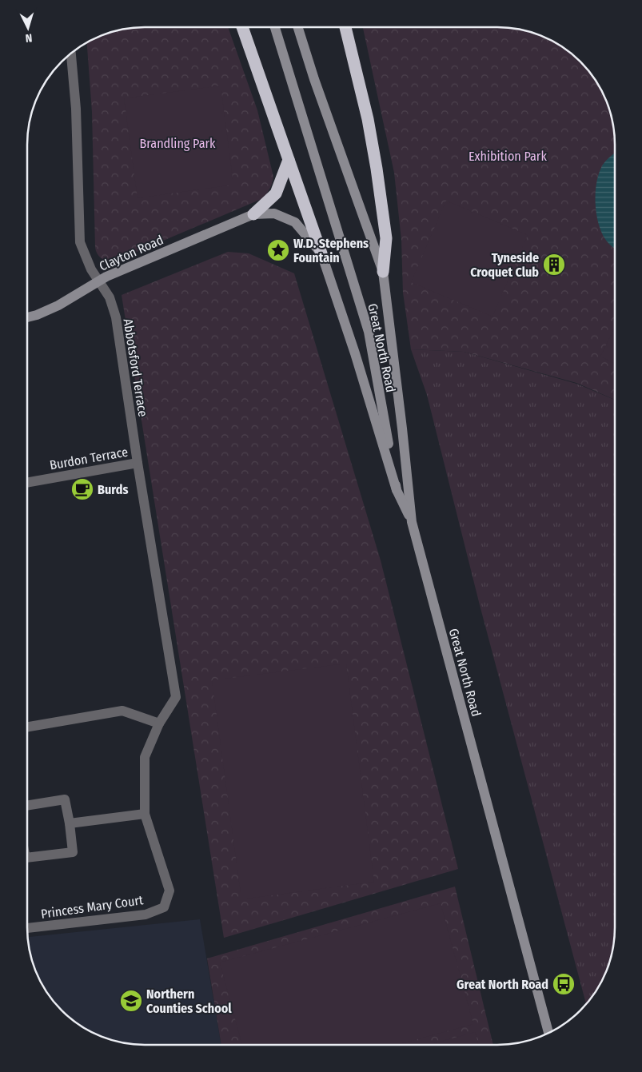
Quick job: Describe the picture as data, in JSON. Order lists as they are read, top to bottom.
{
  "streets": {
    "main road": ["Clayton Road", "Great North Road"],
    "street": ["Abbotsford Terrace", "Burdon Terrace", "Princess Mary Court"]
  },
  "crossings": [
    ["Clayton Road", "Abbotsford Terrace"],
    ["Abbotsford Terrace", "Burdon Terrace"],
    ["Abbotsford Terrace", "Princess Mary Court"]
  ],
  "parks": ["Brandling Park", "Exhibition Park"],
  "places": {
    "place": ["W.D. Stephens Fountain"],
    "building": ["Tyneside Croquet Club"],
    "cafe": ["Burds"],
    "bus stop": ["Great North Road"],
    "school or university": ["Northern Counties School"]
  },
  "north": "bottom"
}
